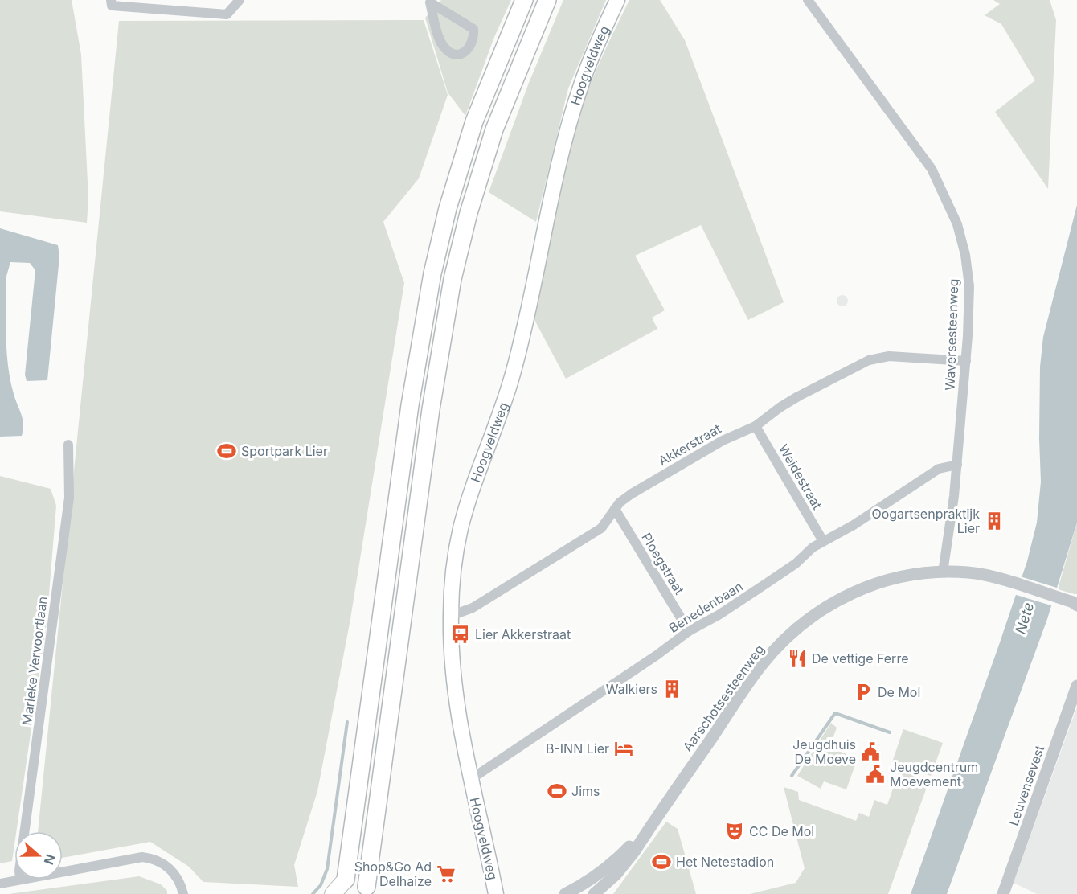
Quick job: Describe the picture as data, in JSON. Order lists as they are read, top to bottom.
{
  "streets": {
    "main road": ["Hoogveldweg"],
    "street": [
      "Waversesteenweg",
      "Akkerstraat",
      "Weidestraat",
      "Ploegstraat",
      "Benedenbaan",
      "Marieke Vervoortlaan",
      "Aarschotsesteenweg",
      "Leuvensevest"
    ]
  },
  "crossings": [
    ["Hoogveldweg", "Akkerstraat"],
    ["Hoogveldweg", "Benedenbaan"],
    ["Waversesteenweg", "Akkerstraat"],
    ["Waversesteenweg", "Benedenbaan"],
    ["Waversesteenweg", "Aarschotsesteenweg"],
    ["Akkerstraat", "Weidestraat"],
    ["Akkerstraat", "Ploegstraat"],
    ["Weidestraat", "Benedenbaan"],
    ["Ploegstraat", "Benedenbaan"]
  ],
  "water": ["Nete"],
  "places": {
    "sports": ["Sportpark Lier", "Jims", "Het Netestadion"],
    "building": ["Oogartsenpraktijk Lier", "Walkiers"],
    "bus stop": ["Lier Akkerstraat"],
    "restaurant": ["De vettige Ferre"],
    "parking": ["De Mol"],
    "hotel": ["B-INN Lier"],
    "public building": ["Jeugdhuis De Moeve", "Jeugdcentrum Moevement"],
    "theatre": ["CC De Mol"],
    "supermarket": ["Shop&Go Ad Delhaize"]
  },
  "north": "right"
}
